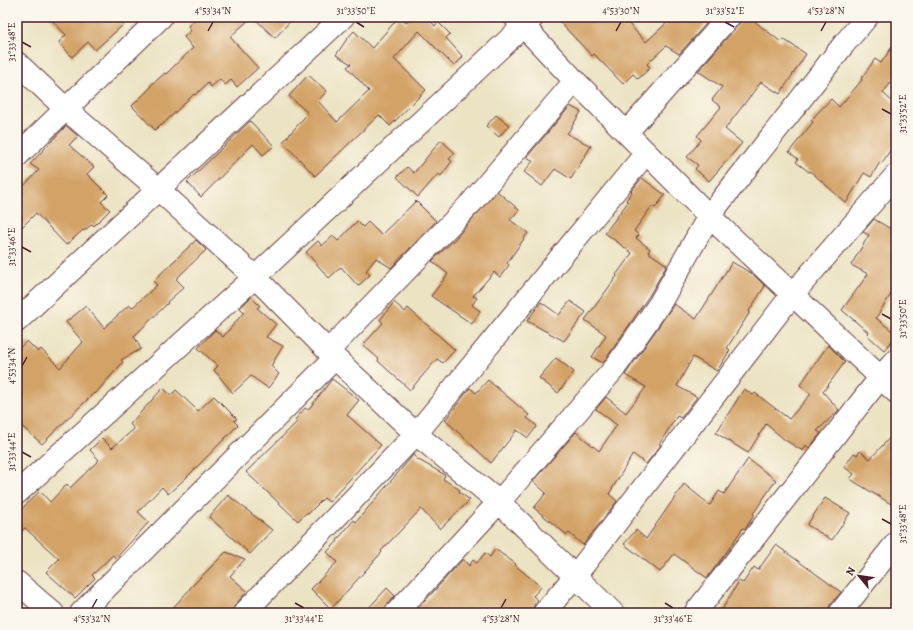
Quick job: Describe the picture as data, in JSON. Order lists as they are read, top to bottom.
{
  "north": "top left",
  "coordinates": [
    "4°53'34\"N",
    "31°33'50\"E",
    "4°53'30\"N",
    "31°33'52\"E",
    "4°53'28\"N",
    "31°33'48\"E",
    "31°33'46\"E",
    "31°33'44\"E",
    "4°53'32\"N"
  ]
}
